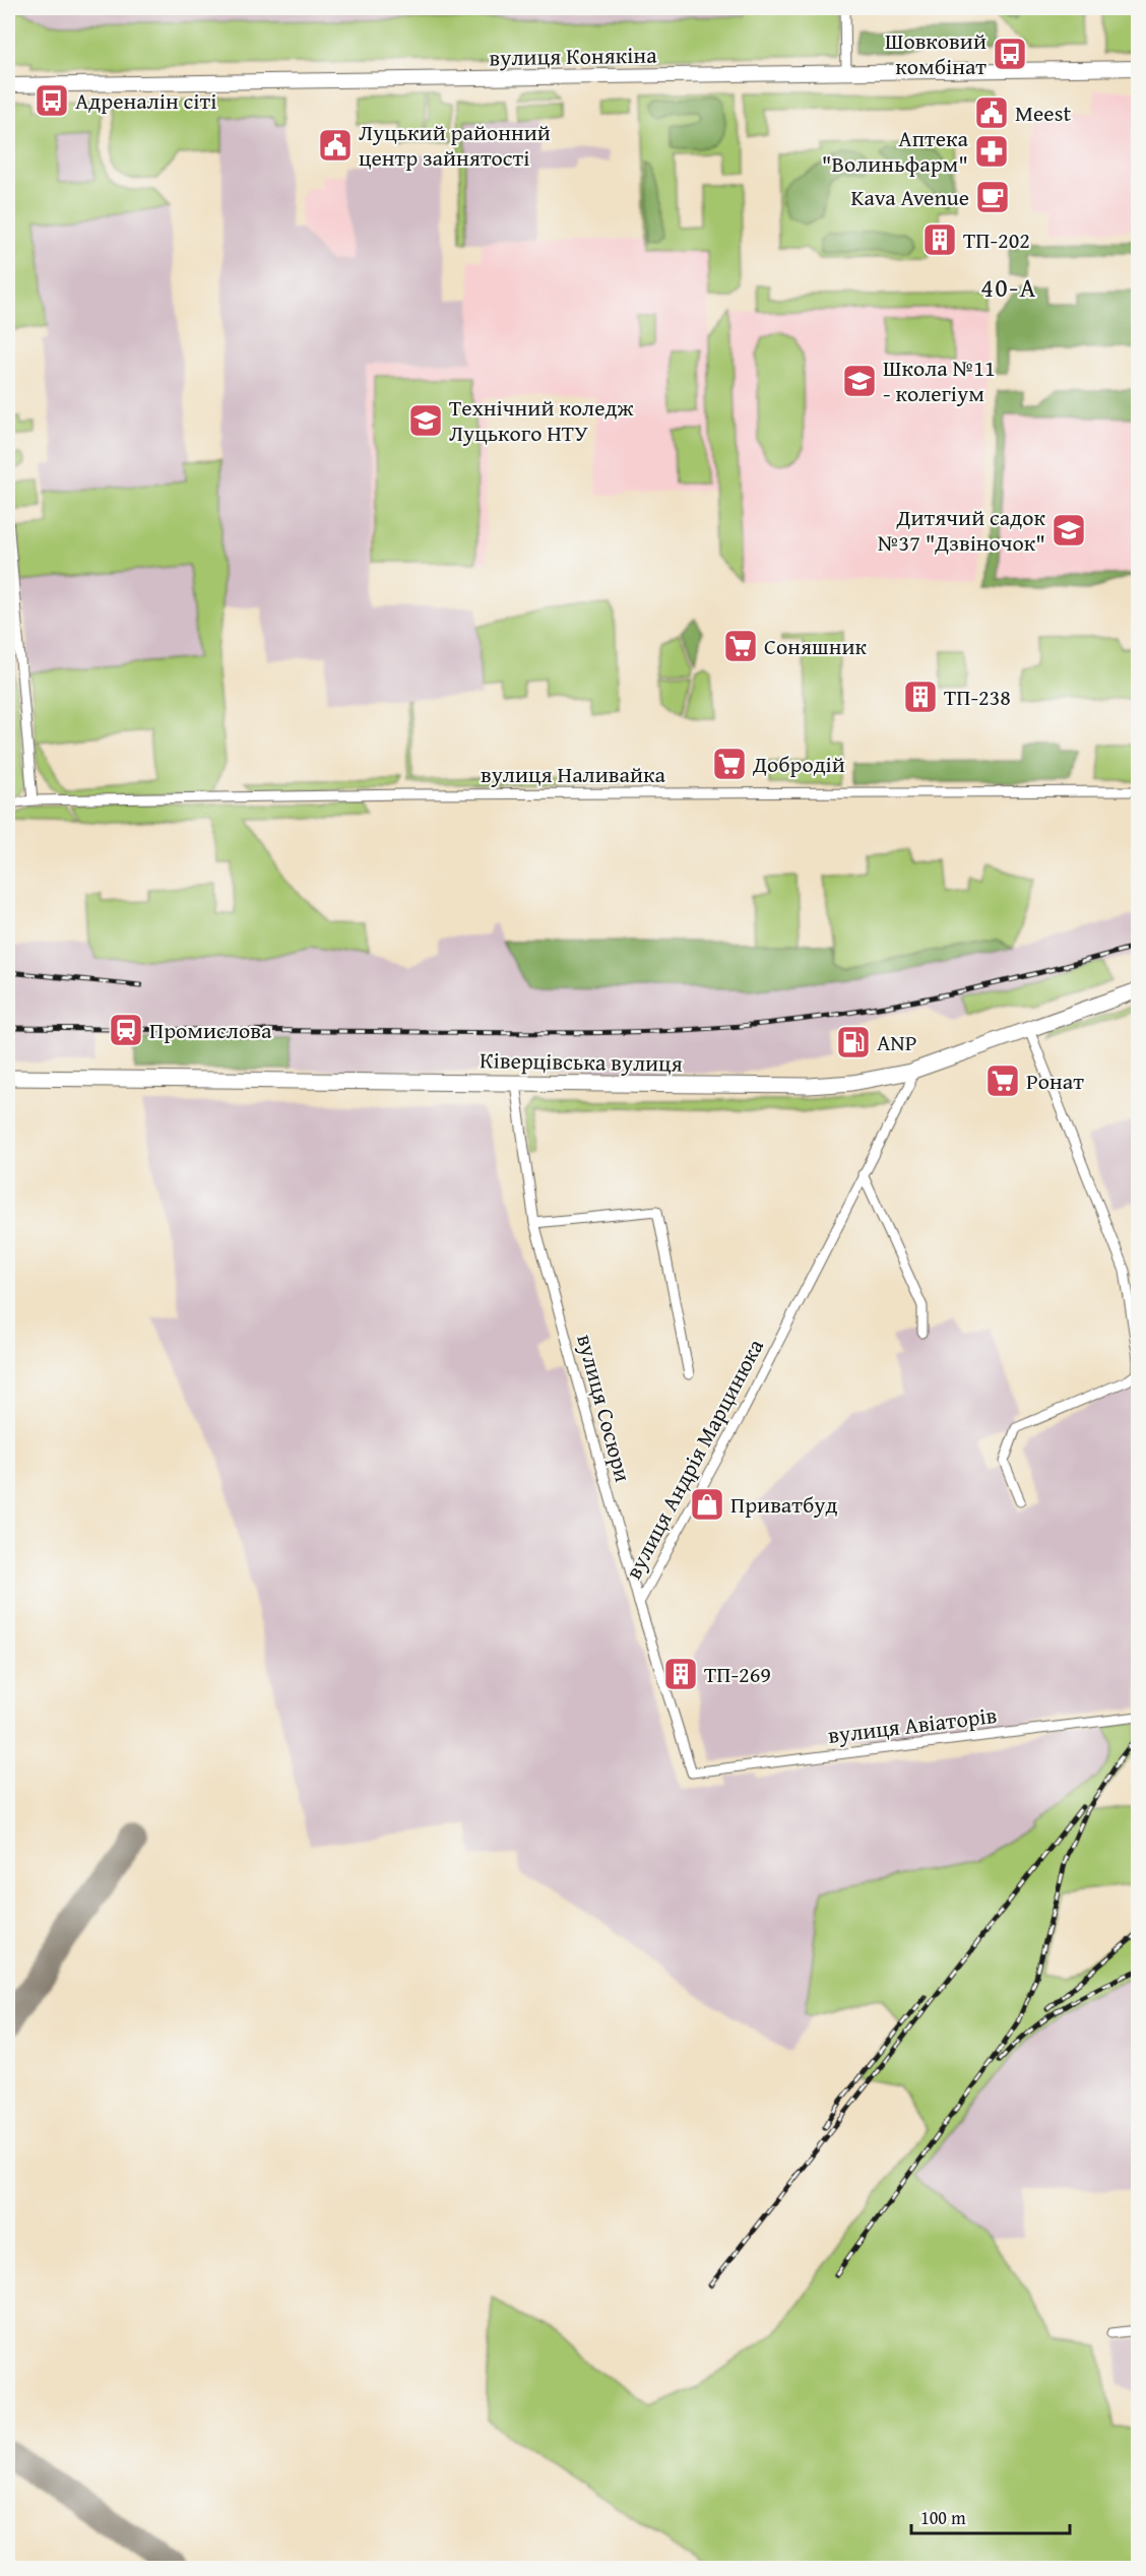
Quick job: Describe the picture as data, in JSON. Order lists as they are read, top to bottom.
{
  "streets": {
    "main road": ["Ківерцівська вулиця"],
    "street": [
      "вулиця Конякіна",
      "вулиця Наливайка",
      "вулиця Сосюри",
      "вулиця Андрія Марцинюка",
      "вулиця Авіаторів"
    ]
  },
  "crossings": [
    ["Ківерцівська вулиця", "вулиця Сосюри"],
    ["Ківерцівська вулиця", "вулиця Андрія Марцинюка"],
    ["вулиця Сосюри", "вулиця Андрія Марцинюка"],
    ["вулиця Андрія Марцинюка", "вулиця Авіаторів"]
  ],
  "districts": ["40-А"],
  "places": {
    "bus stop": ["Шовковий комбінат", "Адреналін сіті"],
    "public building": ["Meest", "Луцький районний центр зайнятості"],
    "pharmacy": ["Аптека \"Волиньфарм\""],
    "cafe": ["Kava Avenue"],
    "building": ["ТП-202", "ТП-238", "ТП-269"],
    "school or university": ["Школа №11 - колегіум", "Технічний коледж Луцького НТУ", "Дитячий садок №37 \"Дзвіночок\""],
    "supermarket": ["Соняшник", "Добродій", "Ронат"],
    "station": ["Промислова"],
    "fuel station": ["ANP"],
    "shop": ["Приватбуд"]
  },
  "scale_bar": "100 m"
}
